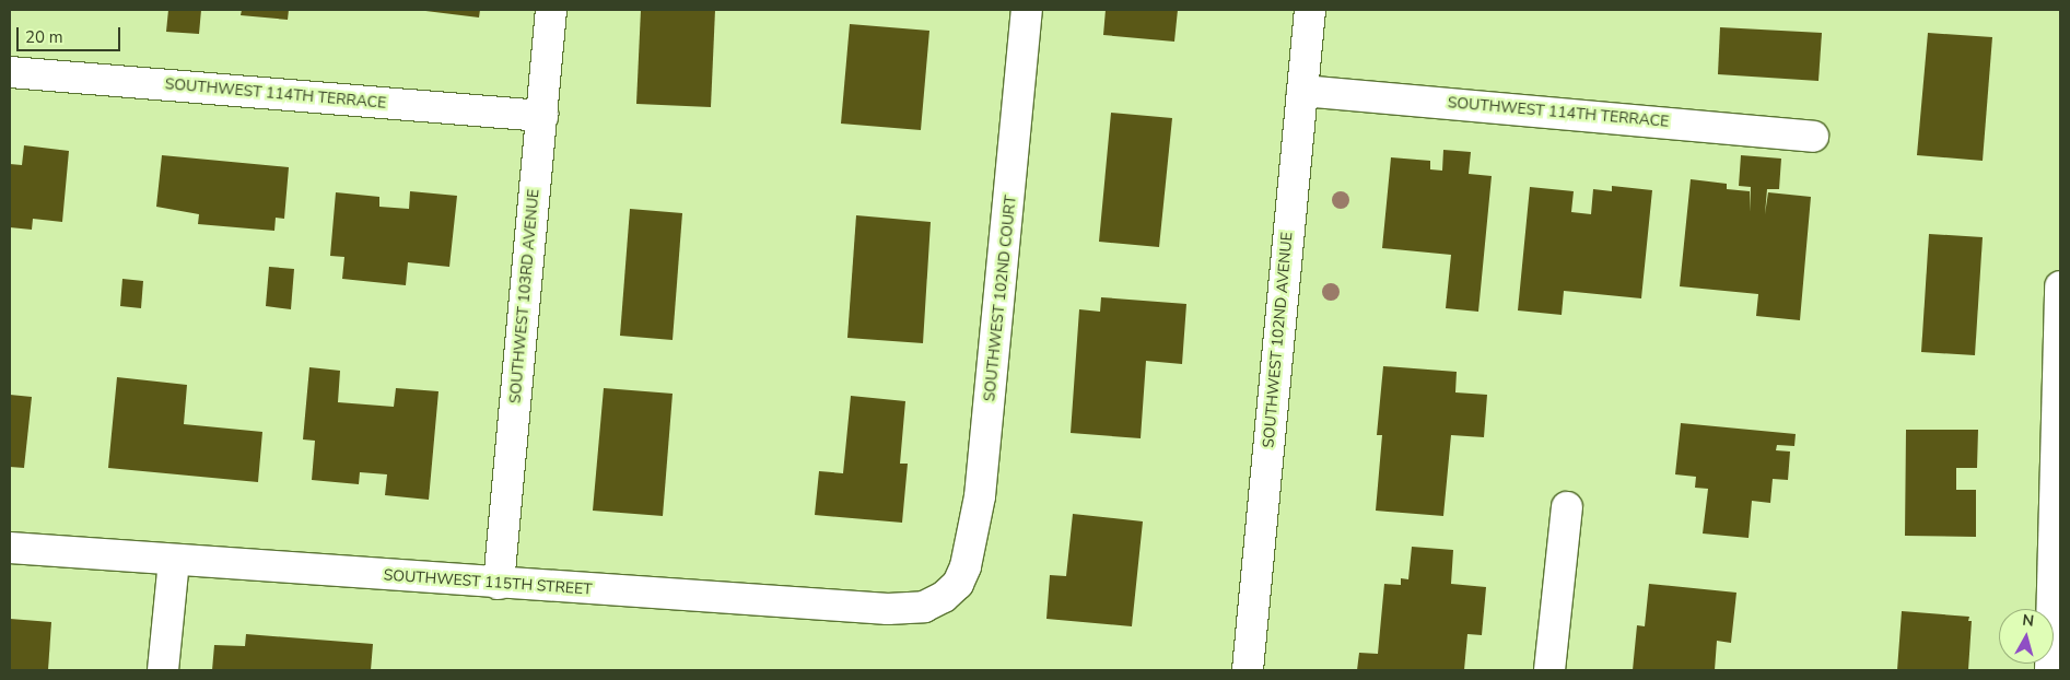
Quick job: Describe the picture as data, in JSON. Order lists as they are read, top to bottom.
{
  "streets": {
    "street": [
      "SOUTHWEST 114TH TERRACE",
      "SOUTHWEST 103RD AVENUE",
      "SOUTHWEST 102ND COURT",
      "SOUTHWEST 102ND AVENUE",
      "SOUTHWEST 115TH STREET"
    ]
  },
  "crossings": [
    ["SOUTHWEST 114TH TERRACE", "SOUTHWEST 103RD AVENUE"],
    ["SOUTHWEST 114TH TERRACE", "SOUTHWEST 102ND AVENUE"],
    ["SOUTHWEST 103RD AVENUE", "SOUTHWEST 115TH STREET"],
    ["SOUTHWEST 102ND COURT", "SOUTHWEST 115TH STREET"]
  ],
  "scale_bar": "20 m",
  "north": "top"
}
